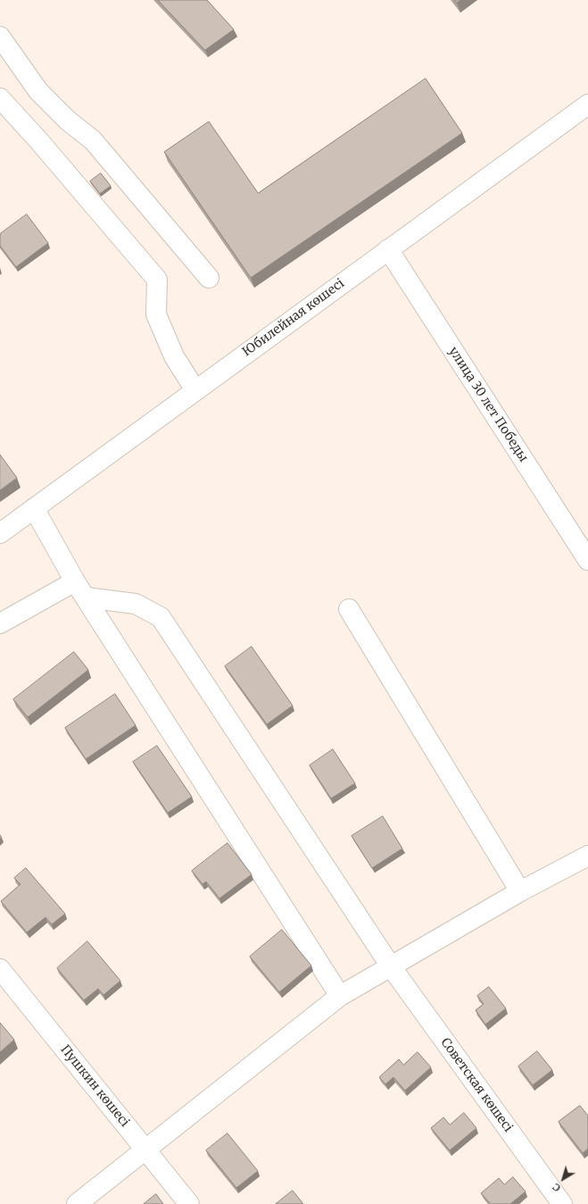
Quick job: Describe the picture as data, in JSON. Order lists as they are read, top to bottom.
{
  "streets": {
    "street": [
      "Юбилейная көшесі",
      "улица 30 лет Победы",
      "Советская көшесі",
      "Пушкин көшесі"
    ]
  },
  "crossings": [
    ["Юбилейная көшесі", "улица 30 лет Победы"]
  ],
  "north": "bottom left"
}
